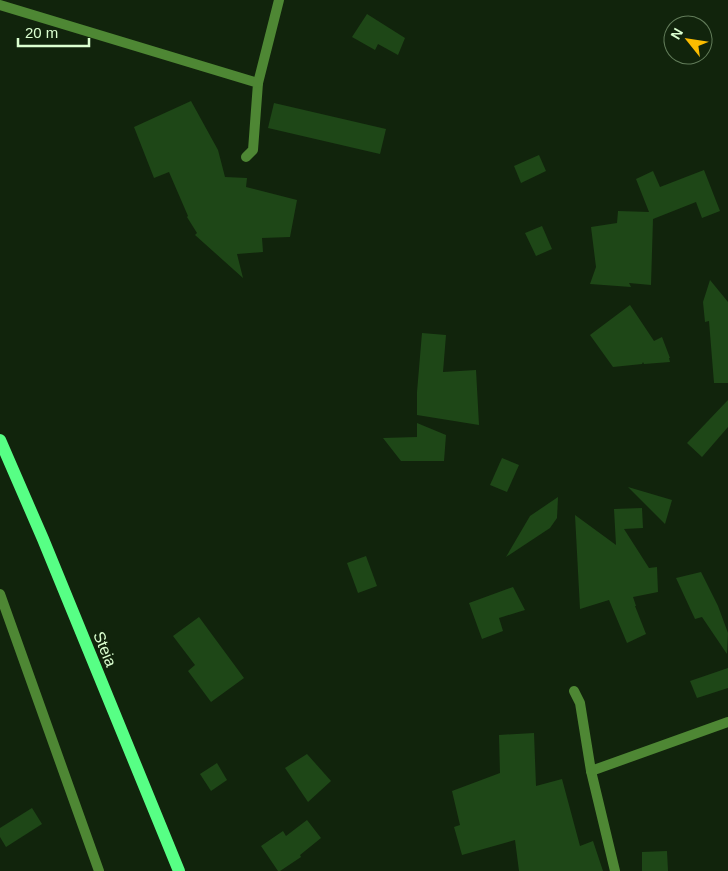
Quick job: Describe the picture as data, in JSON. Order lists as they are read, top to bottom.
{
  "streets": {
    "main road": ["Steia"]
  },
  "scale_bar": "20 m",
  "north": "top left"
}
